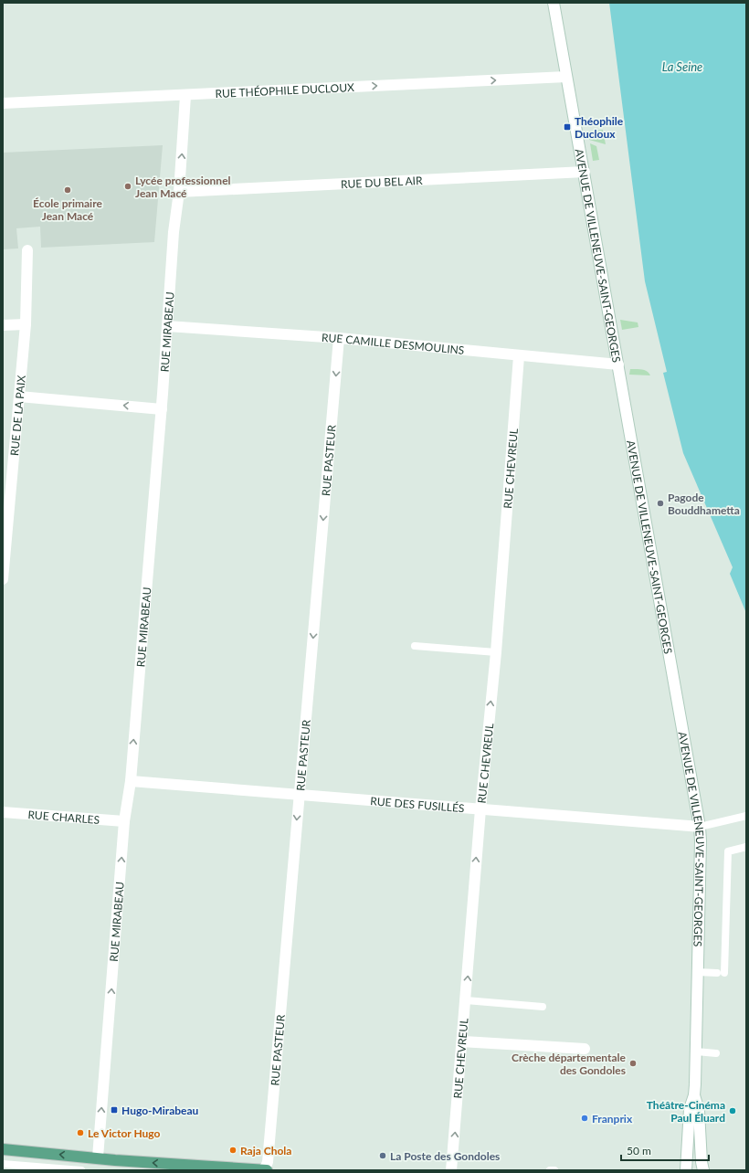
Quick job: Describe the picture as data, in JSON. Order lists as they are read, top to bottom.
{
  "streets": {
    "street": [
      "RUE THÉOPHILE DUCLOUX",
      "RUE DU BEL AIR",
      "AVENUE DE VILLENEUVE-SAINT-GEORGES",
      "RUE MIRABEAU",
      "RUE CAMILLE DESMOULINS",
      "RUE DE LA PAIX",
      "RUE PASTEUR",
      "RUE CHEVREUL",
      "RUE DES FUSILLÉS",
      "RUE CHARLES"
    ]
  },
  "crossings": [
    ["RUE THÉOPHILE DUCLOUX", "AVENUE DE VILLENEUVE-SAINT-GEORGES"],
    ["RUE THÉOPHILE DUCLOUX", "RUE MIRABEAU"],
    ["RUE DU BEL AIR", "AVENUE DE VILLENEUVE-SAINT-GEORGES"],
    ["RUE DU BEL AIR", "RUE MIRABEAU"],
    ["AVENUE DE VILLENEUVE-SAINT-GEORGES", "RUE CAMILLE DESMOULINS"],
    ["AVENUE DE VILLENEUVE-SAINT-GEORGES", "RUE DES FUSILLÉS"],
    ["RUE MIRABEAU", "RUE CAMILLE DESMOULINS"],
    ["RUE MIRABEAU", "RUE DES FUSILLÉS"],
    ["RUE MIRABEAU", "RUE CHARLES"],
    ["RUE CAMILLE DESMOULINS", "RUE PASTEUR"],
    ["RUE CAMILLE DESMOULINS", "RUE CHEVREUL"],
    ["RUE PASTEUR", "RUE DES FUSILLÉS"],
    ["RUE CHEVREUL", "RUE DES FUSILLÉS"]
  ],
  "one_way": [
    "RUE THÉOPHILE DUCLOUX",
    "RUE MIRABEAU",
    "RUE PASTEUR",
    "RUE CHEVREUL"
  ],
  "water": ["La Seine"],
  "places": {
    "transit": ["Théophile Ducloux", "Hugo-Mirabeau"],
    "other": [
      "Lycée professionnel Jean Macé",
      "École primaire Jean Macé",
      "Pagode Bouddhametta",
      "Crèche départementale des Gondoles",
      "Théâtre-Cinéma Paul Éluard",
      "Franprix",
      "Le Victor Hugo",
      "Raja Chola",
      "La Poste des Gondoles"
    ]
  },
  "scale_bar": "50 m"
}
